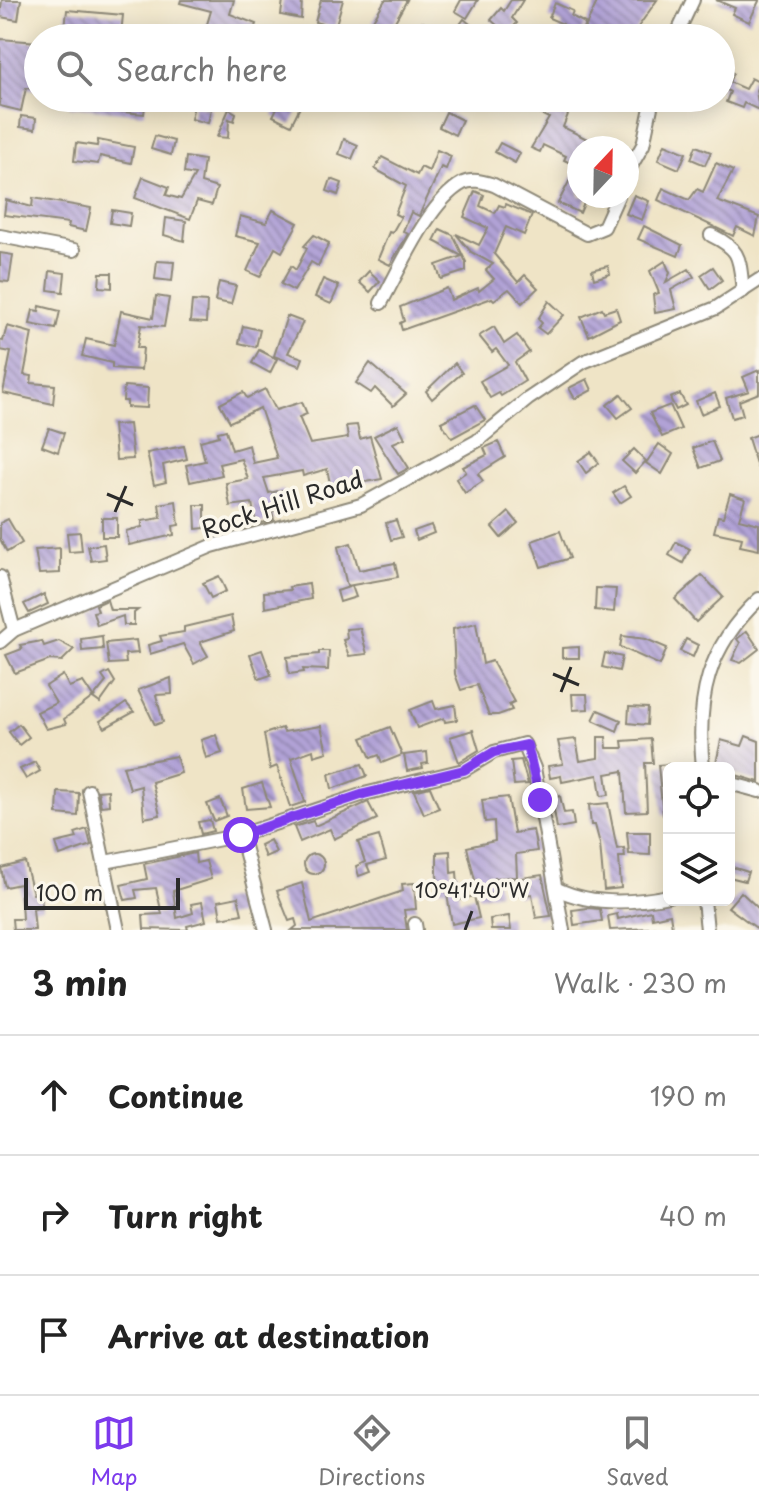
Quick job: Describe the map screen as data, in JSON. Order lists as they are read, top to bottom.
{
  "streets": {
    "street": ["Rock Hill Road"]
  },
  "scale_bar": "100 m",
  "north": "top",
  "page": {
    "search": "Search here",
    "scale": "100 m",
    "heading": ["3 min", "Walk · 230 m"],
    "list": [
      ["Continue", "190 m"],
      ["Turn right", "40 m"],
      "Arrive at destination"
    ],
    "nav": ["Map", "Directions", "Saved"]
  },
  "coordinates": ["10°41'40\"W"]
}
